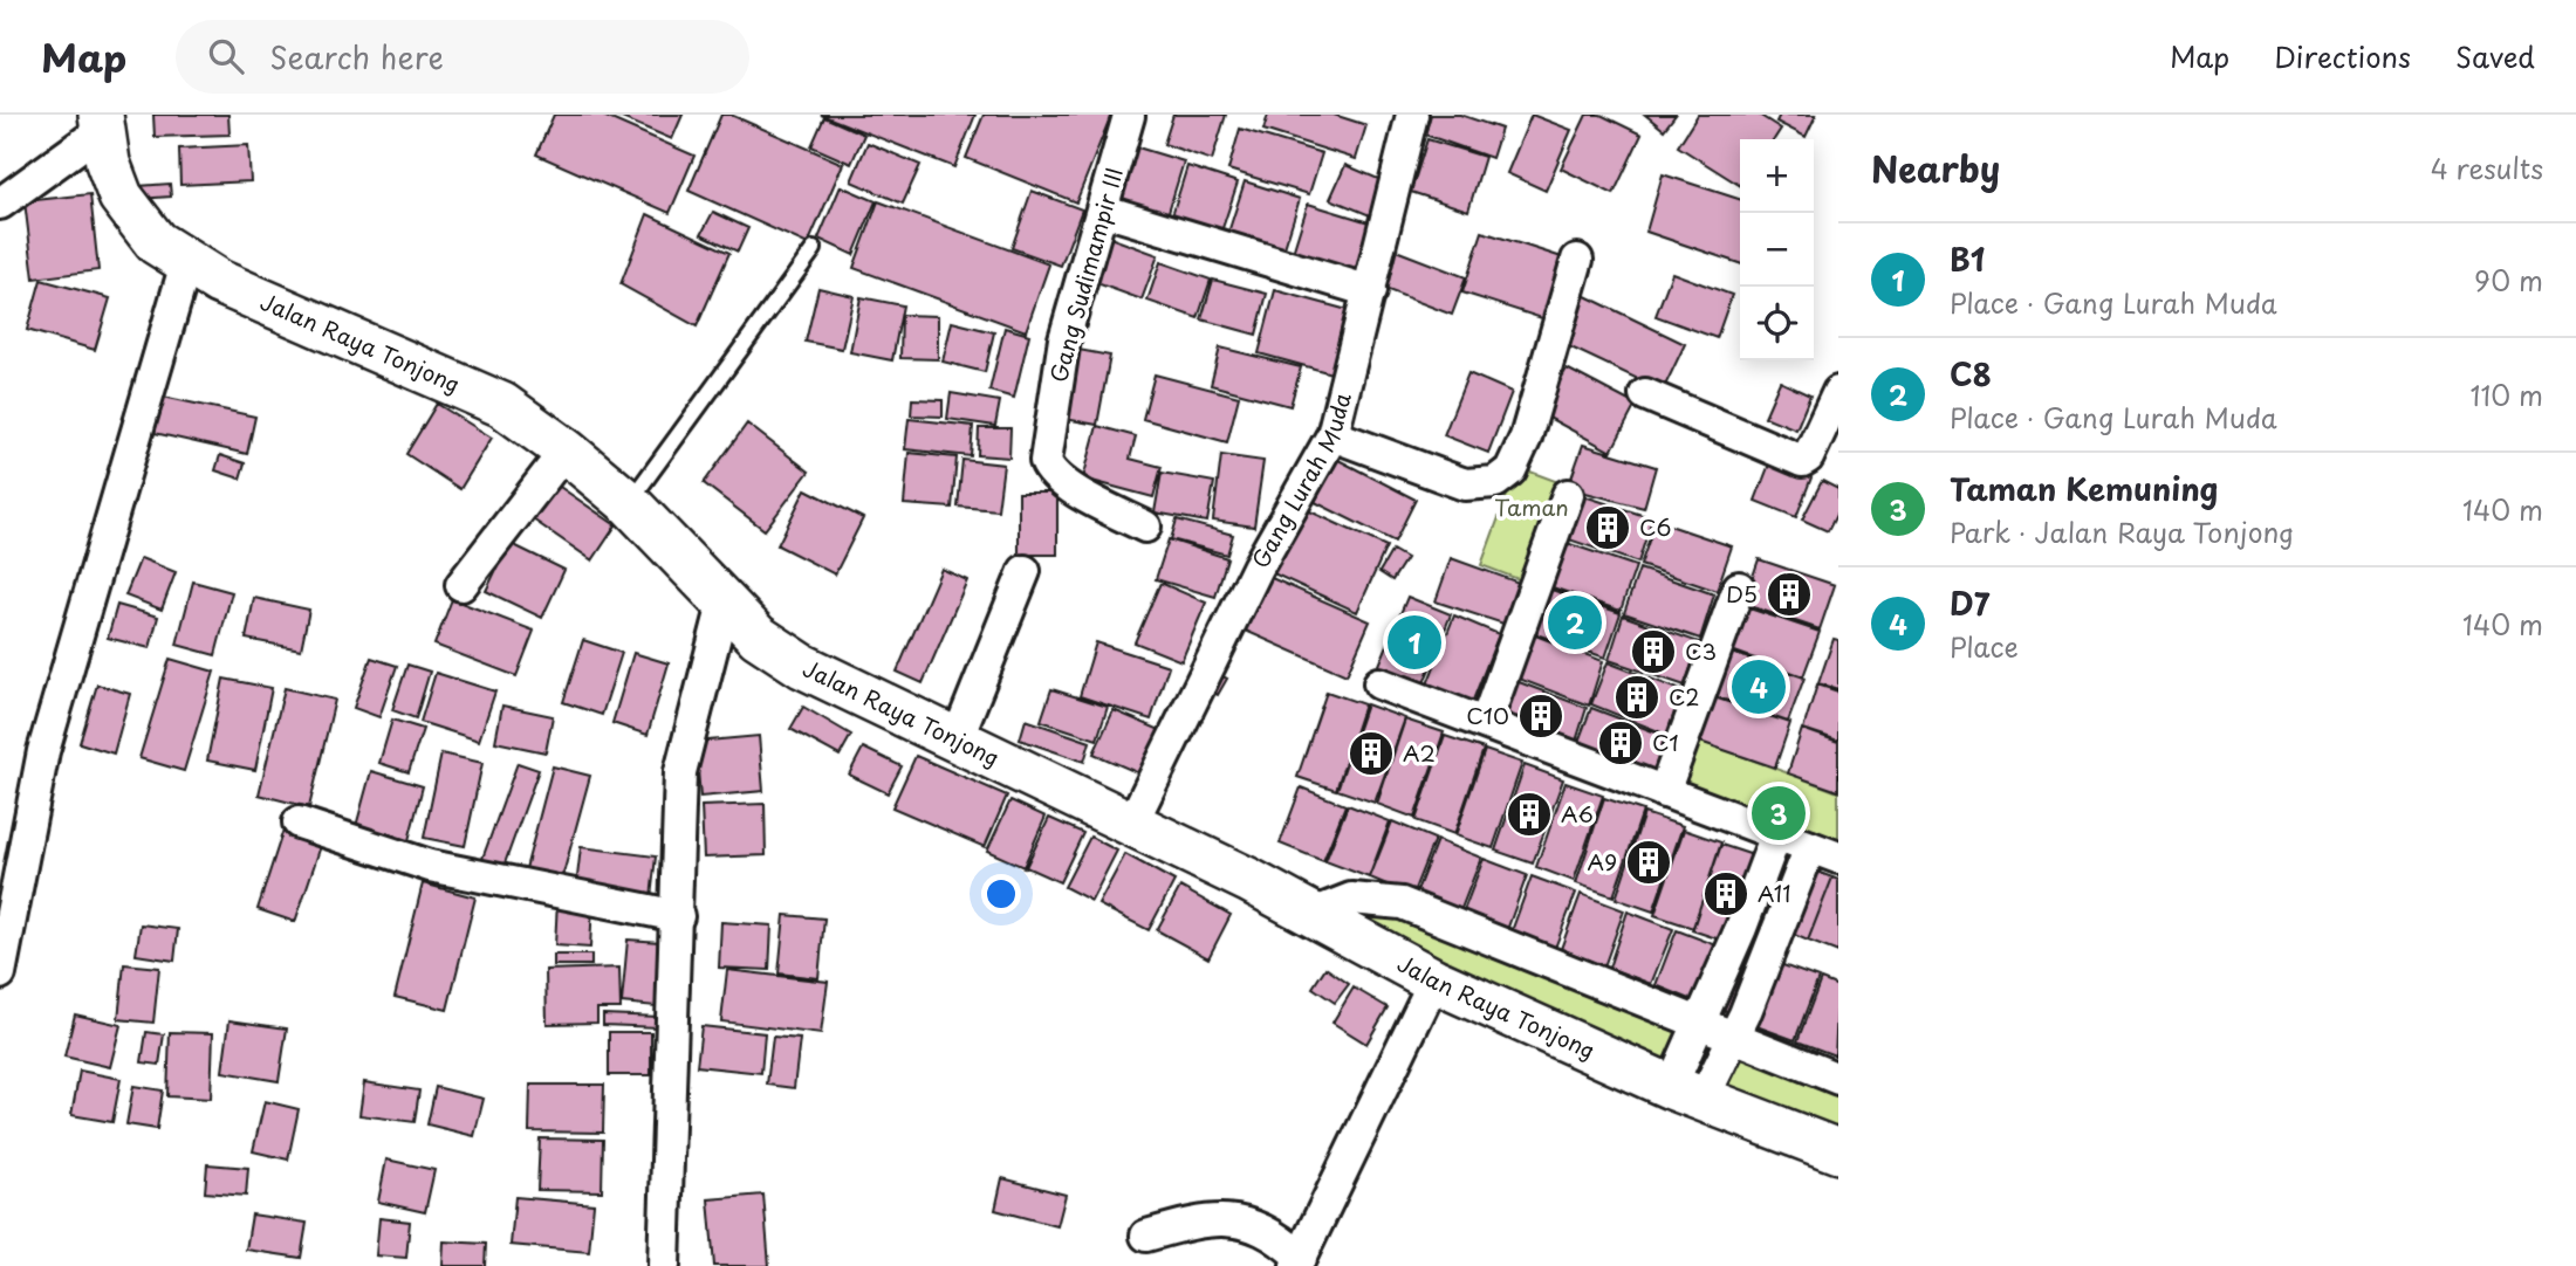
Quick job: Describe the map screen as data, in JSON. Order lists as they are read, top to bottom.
{
  "streets": {
    "main road": ["Jalan Raya Tonjong"],
    "street": ["Gang Sudimampir III", "Gang Lurah Muda"]
  },
  "crossings": [
    ["Jalan Raya Tonjong", "Gang Lurah Muda"]
  ],
  "parks": ["Taman"],
  "places": {
    "building": [
      "C6",
      "D5",
      "C3",
      "C2",
      "C10",
      "C1",
      "A2",
      "A6",
      "A9",
      "A11"
    ]
  },
  "page": {
    "header": "Map",
    "search": "Search here",
    "nav": ["Map", "Directions", "Saved"],
    "heading": ["Nearby", "4 results"],
    "map_buttons": ["+", "−"],
    "list": [
      {
        "mark": "1",
        "name": "B1",
        "note": "Place · Gang Lurah Muda",
        "value": "90 m"
      },
      {
        "mark": "2",
        "name": "C8",
        "note": "Place · Gang Lurah Muda",
        "value": "110 m"
      },
      {
        "mark": "3",
        "name": "Taman Kemuning",
        "note": "Park · Jalan Raya Tonjong",
        "value": "140 m"
      },
      {
        "mark": "4",
        "name": "D7",
        "note": "Place",
        "value": "140 m"
      }
    ],
    "pins": [
      "2",
      "1",
      "4",
      "3"
    ]
  }
}
